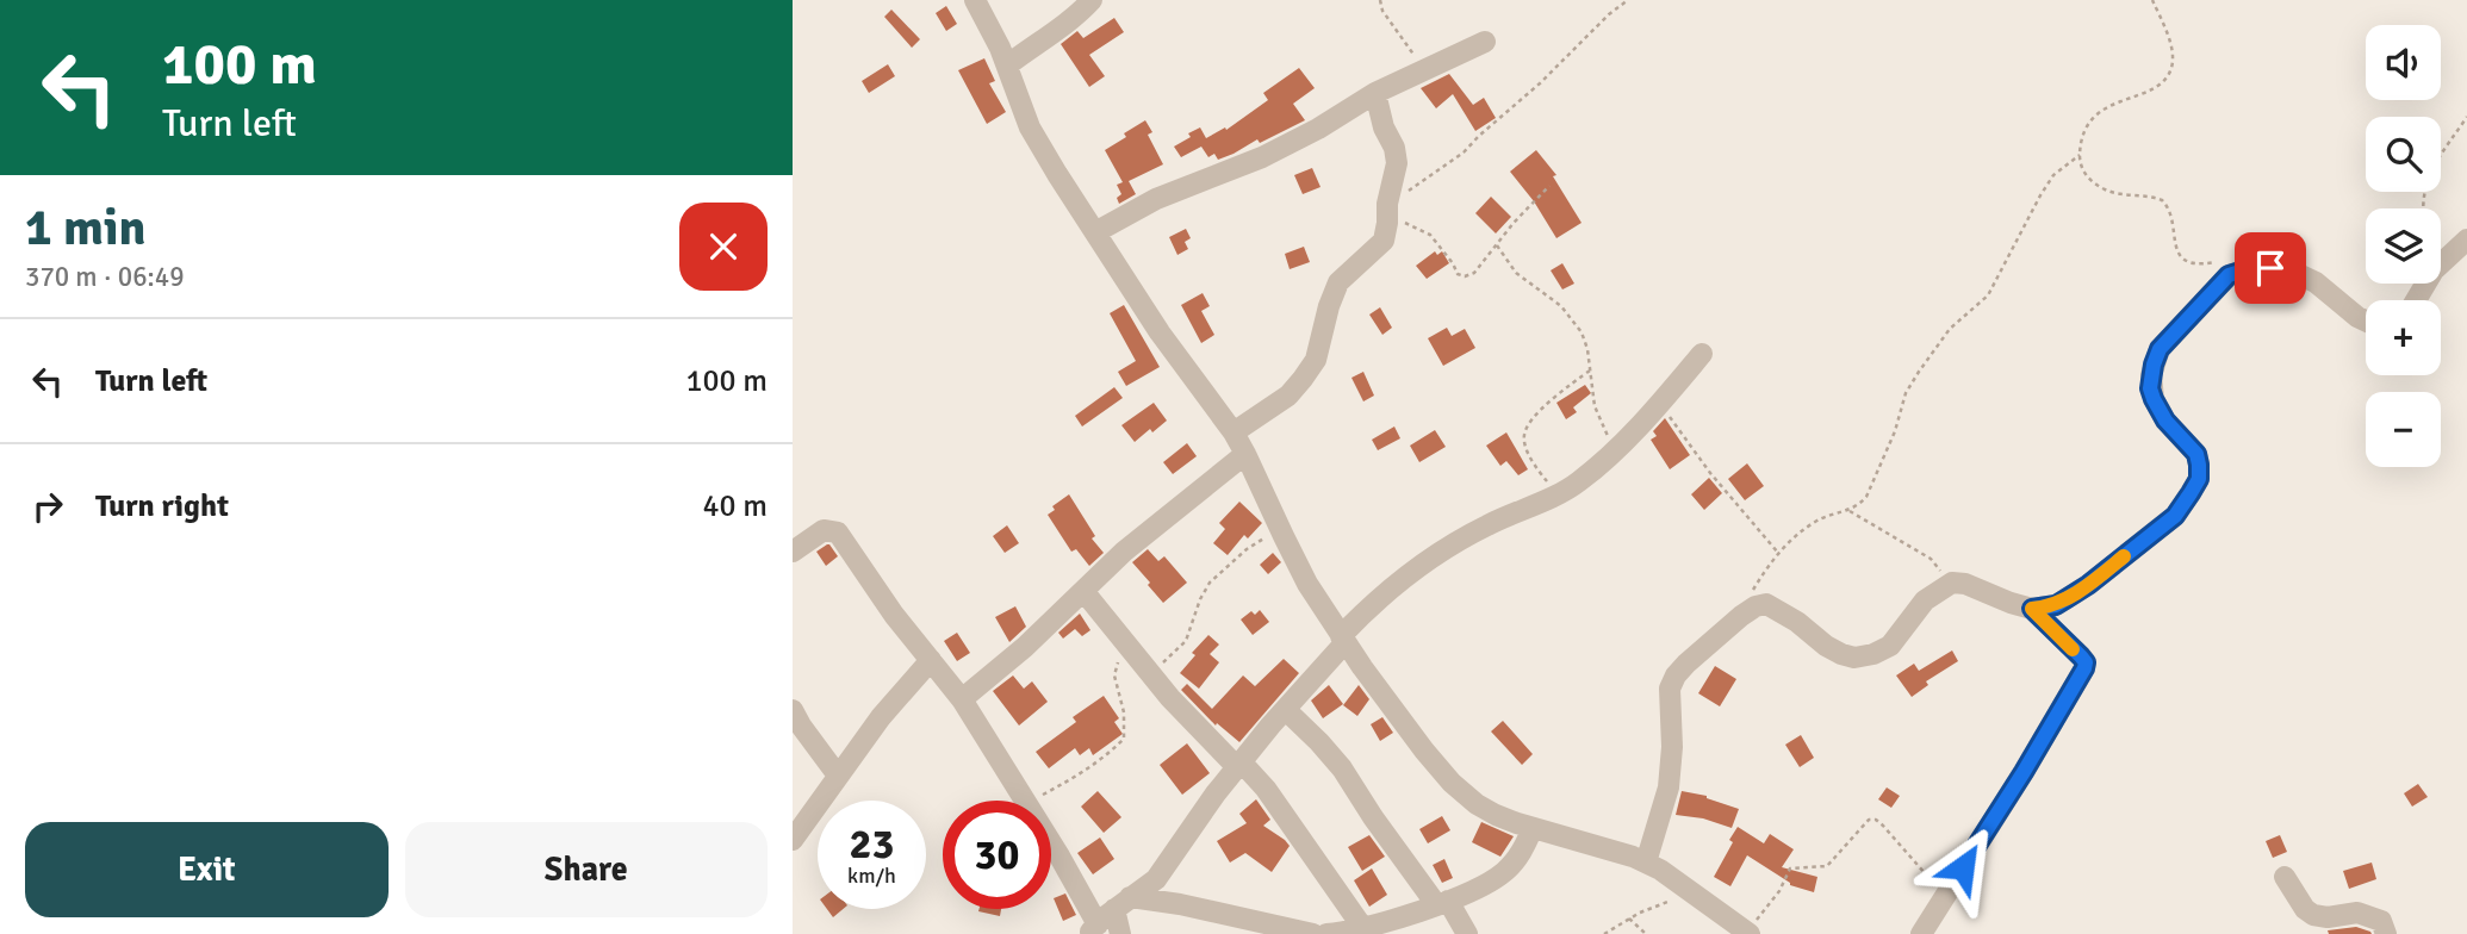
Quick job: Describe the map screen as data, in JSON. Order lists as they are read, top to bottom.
{
  "page": {
    "turn": ["100 m", "Turn left"],
    "map_buttons": ["+", "−"],
    "heading": ["1 min", "370 m · 06:49"],
    "list": [
      {
        "name": "Turn left",
        "value": "100 m"
      },
      {
        "name": "Turn right",
        "value": "40 m"
      }
    ],
    "speed": "23 km/h",
    "limit": "30",
    "buttons": ["Exit", "Share"]
  }
}
